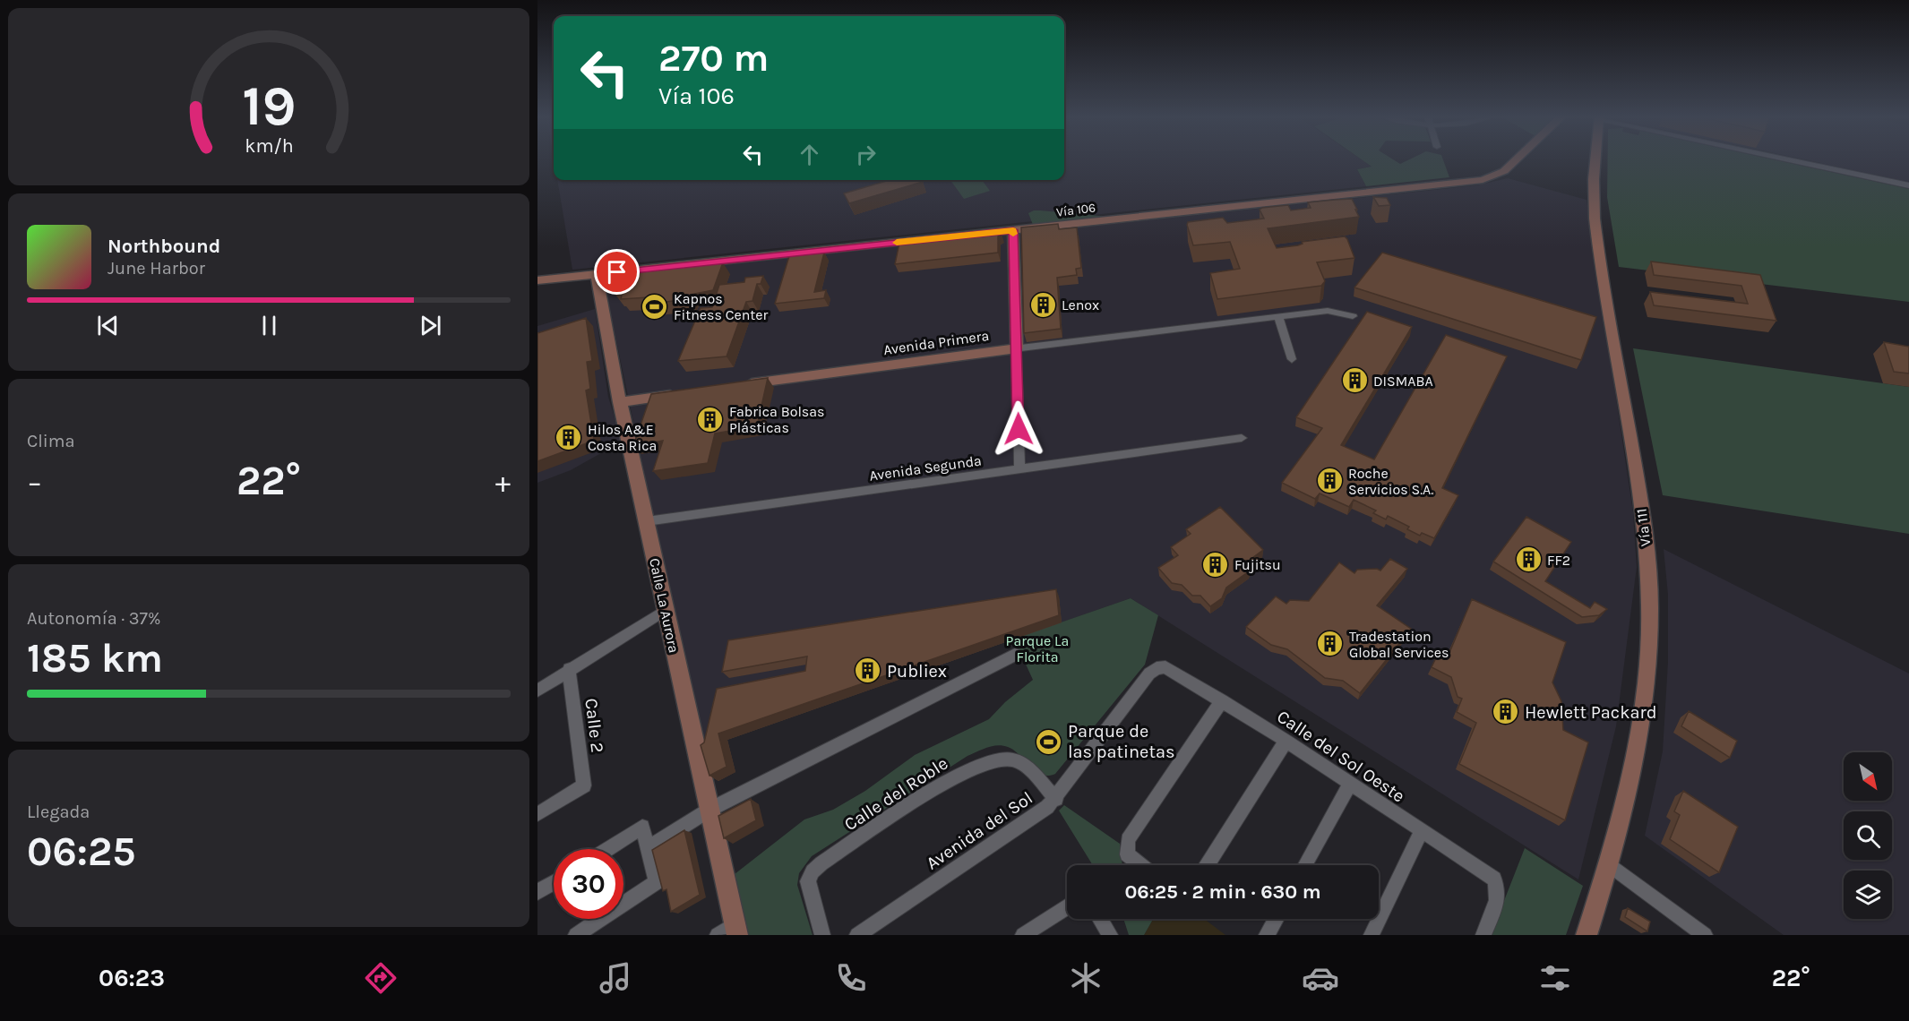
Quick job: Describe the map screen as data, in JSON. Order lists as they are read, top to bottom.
{
  "streets": {
    "main road": [
      "Vía 106",
      "Avenida Primera",
      "Vía 111",
      "Calle La Aurora"
    ],
    "street": [
      "Avenida Segunda",
      "Calle 2",
      "Calle del Sol Oeste",
      "Calle del Roble",
      "Avenida del Sol"
    ]
  },
  "crossings": [
    ["Vía 106", "Calle La Aurora"],
    ["Avenida Segunda", "Calle La Aurora"],
    ["Calle del Sol Oeste", "Avenida del Sol"],
    ["Calle del Roble", "Avenida del Sol"]
  ],
  "parks": ["Parque La Florita"],
  "places": {
    "building": [
      "Lenox",
      "DISMABA",
      "Fabrica Bolsas Plásticas",
      "Hilos A&E Costa Rica",
      "Roche Servicios S.A.",
      "FF2",
      "Fujitsu",
      "Tradestation Global Services",
      "Publiex",
      "Hewlett Packard"
    ],
    "sports": ["Kapnos Fitness Center", "Parque de las patinetas"]
  },
  "north": "bottom right",
  "page": {
    "turn": ["270 m", "Vía 106"],
    "song": ["Northbound", "June Harbor"],
    "tile": [
      "Clima",
      ["Autonomía · 37%", "185 km"],
      ["Llegada", "06:25"]
    ],
    "heat": ["−", "22°", "+"],
    "limit": "30",
    "trip": "06:25 · 2 min · 630 m",
    "tabs": ["06:23", "22°"],
    "gauge": ["19", "km/h"]
  }
}
